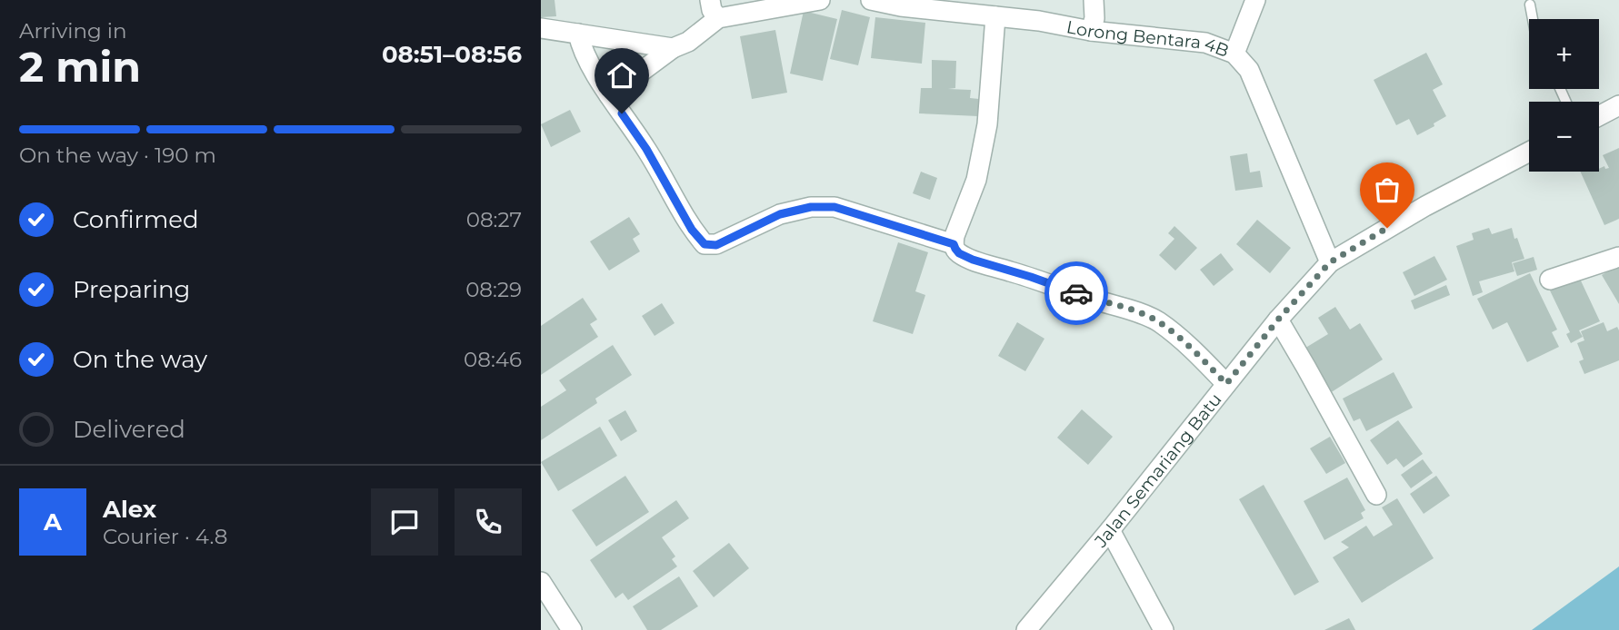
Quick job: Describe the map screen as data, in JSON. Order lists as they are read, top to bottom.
{
  "streets": {
    "street": ["Lorong Bentara 4B", "Jalan Semariang Batu"]
  },
  "crossings": [
    ["Lorong Bentara 4B", "Jalan Semariang Batu"]
  ],
  "page": {
    "heading": ["2 min", "Arriving in", "08:51–08:56"],
    "panel": ["Alex", "Courier · 4.8"],
    "map_buttons": ["+", "−"],
    "bar": "On the way · 190 m",
    "list": [
      ["Confirmed", "08:27"],
      ["Preparing", "08:29"],
      ["On the way", "08:46"],
      "Delivered"
    ],
    "round": "A"
  }
}
